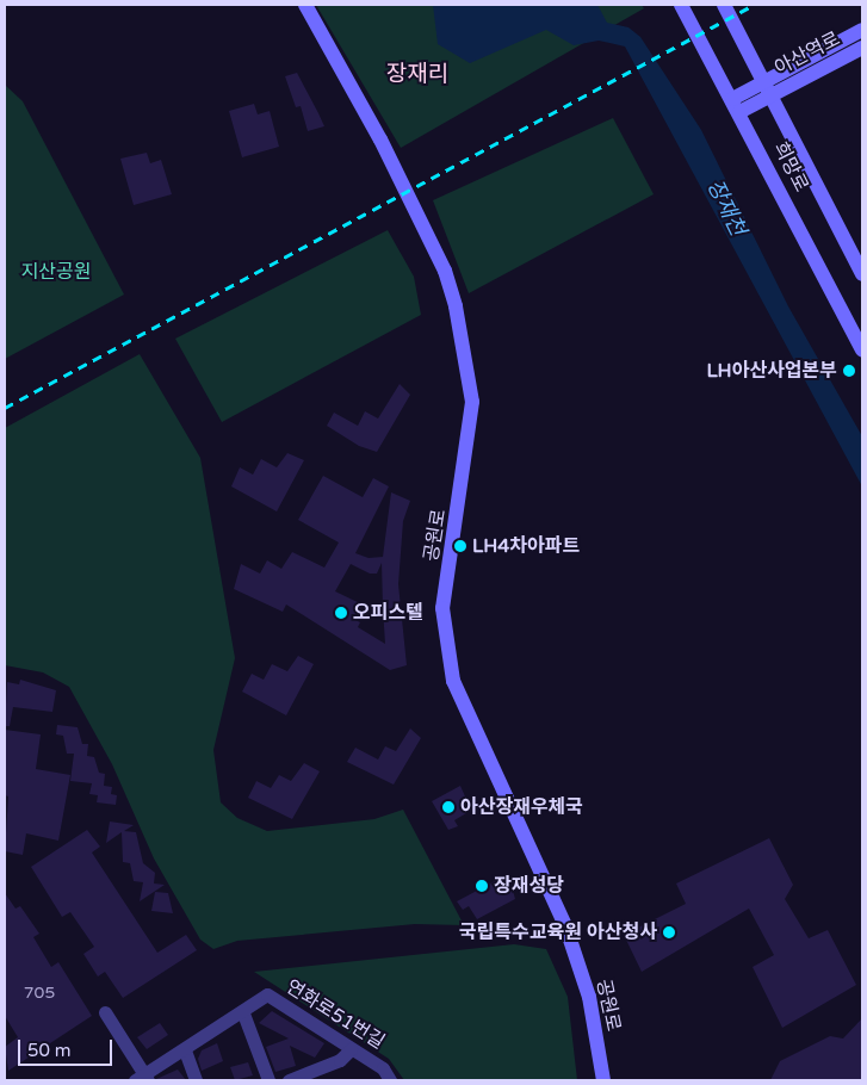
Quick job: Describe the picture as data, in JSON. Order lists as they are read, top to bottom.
{
  "streets": {
    "street": [
      "아산역로",
      "희망로",
      "공원로",
      "연화로51번길"
    ]
  },
  "crossings": [
    ["아산역로", "희망로"]
  ],
  "districts": ["장재리"],
  "water": ["장재천"],
  "parks": ["지산공원"],
  "places": [
    "LH아산사업본부",
    "LH4차아파트",
    "오피스텔",
    "아산장재우체국",
    "장재성당",
    "국립특수교육원 아산청사"
  ],
  "house_numbers": ["705"],
  "scale_bar": "50 m"
}
